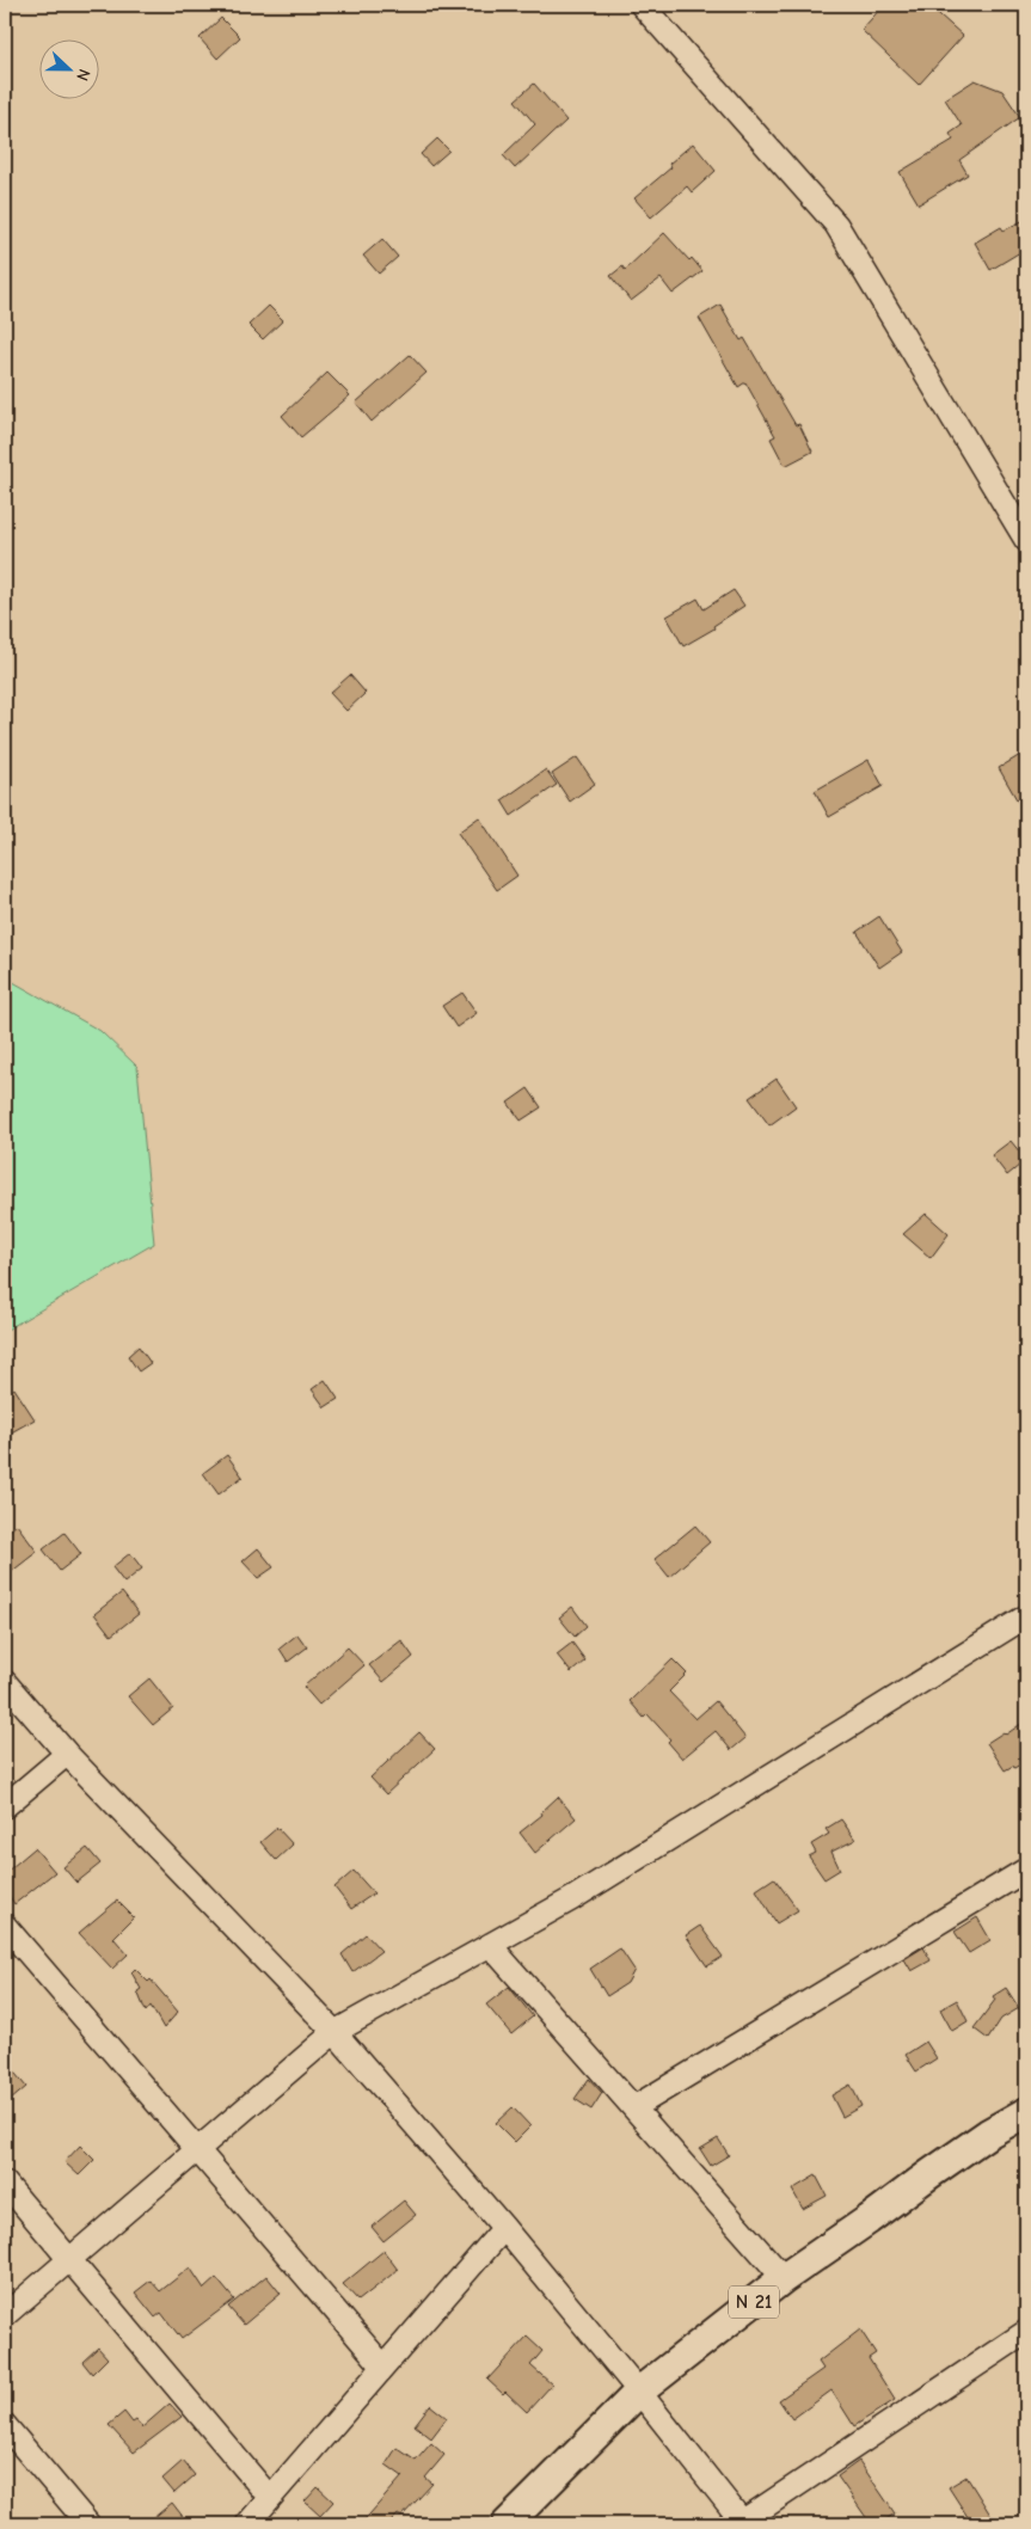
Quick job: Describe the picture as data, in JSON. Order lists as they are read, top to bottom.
{
  "streets": {
    "main road": ["N 21"]
  },
  "north": "right"
}
